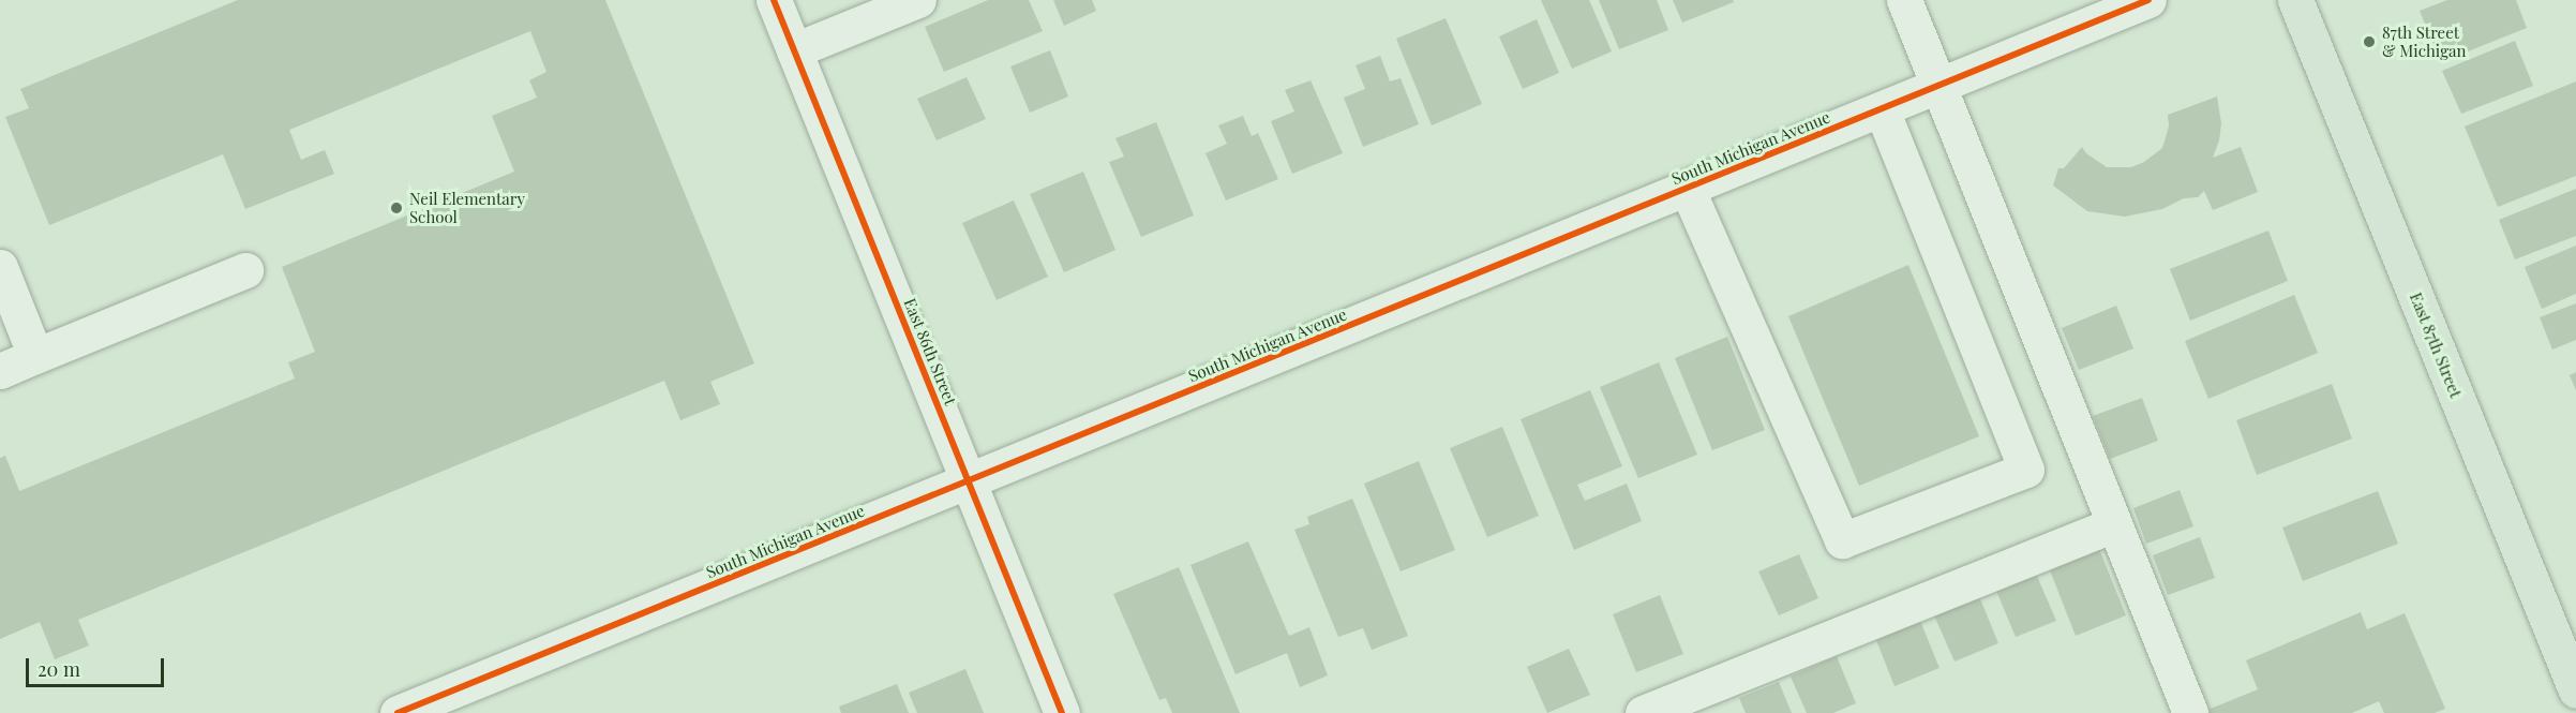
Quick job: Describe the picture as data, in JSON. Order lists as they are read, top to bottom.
{
  "streets": {
    "main road": ["East 87th Street"],
    "street": ["South Michigan Avenue", "East 86th Street"]
  },
  "crossings": [
    ["South Michigan Avenue", "East 86th Street"]
  ],
  "places": ["87th Street & Michigan", "Neil Elementary School"],
  "scale_bar": "20 m"
}
